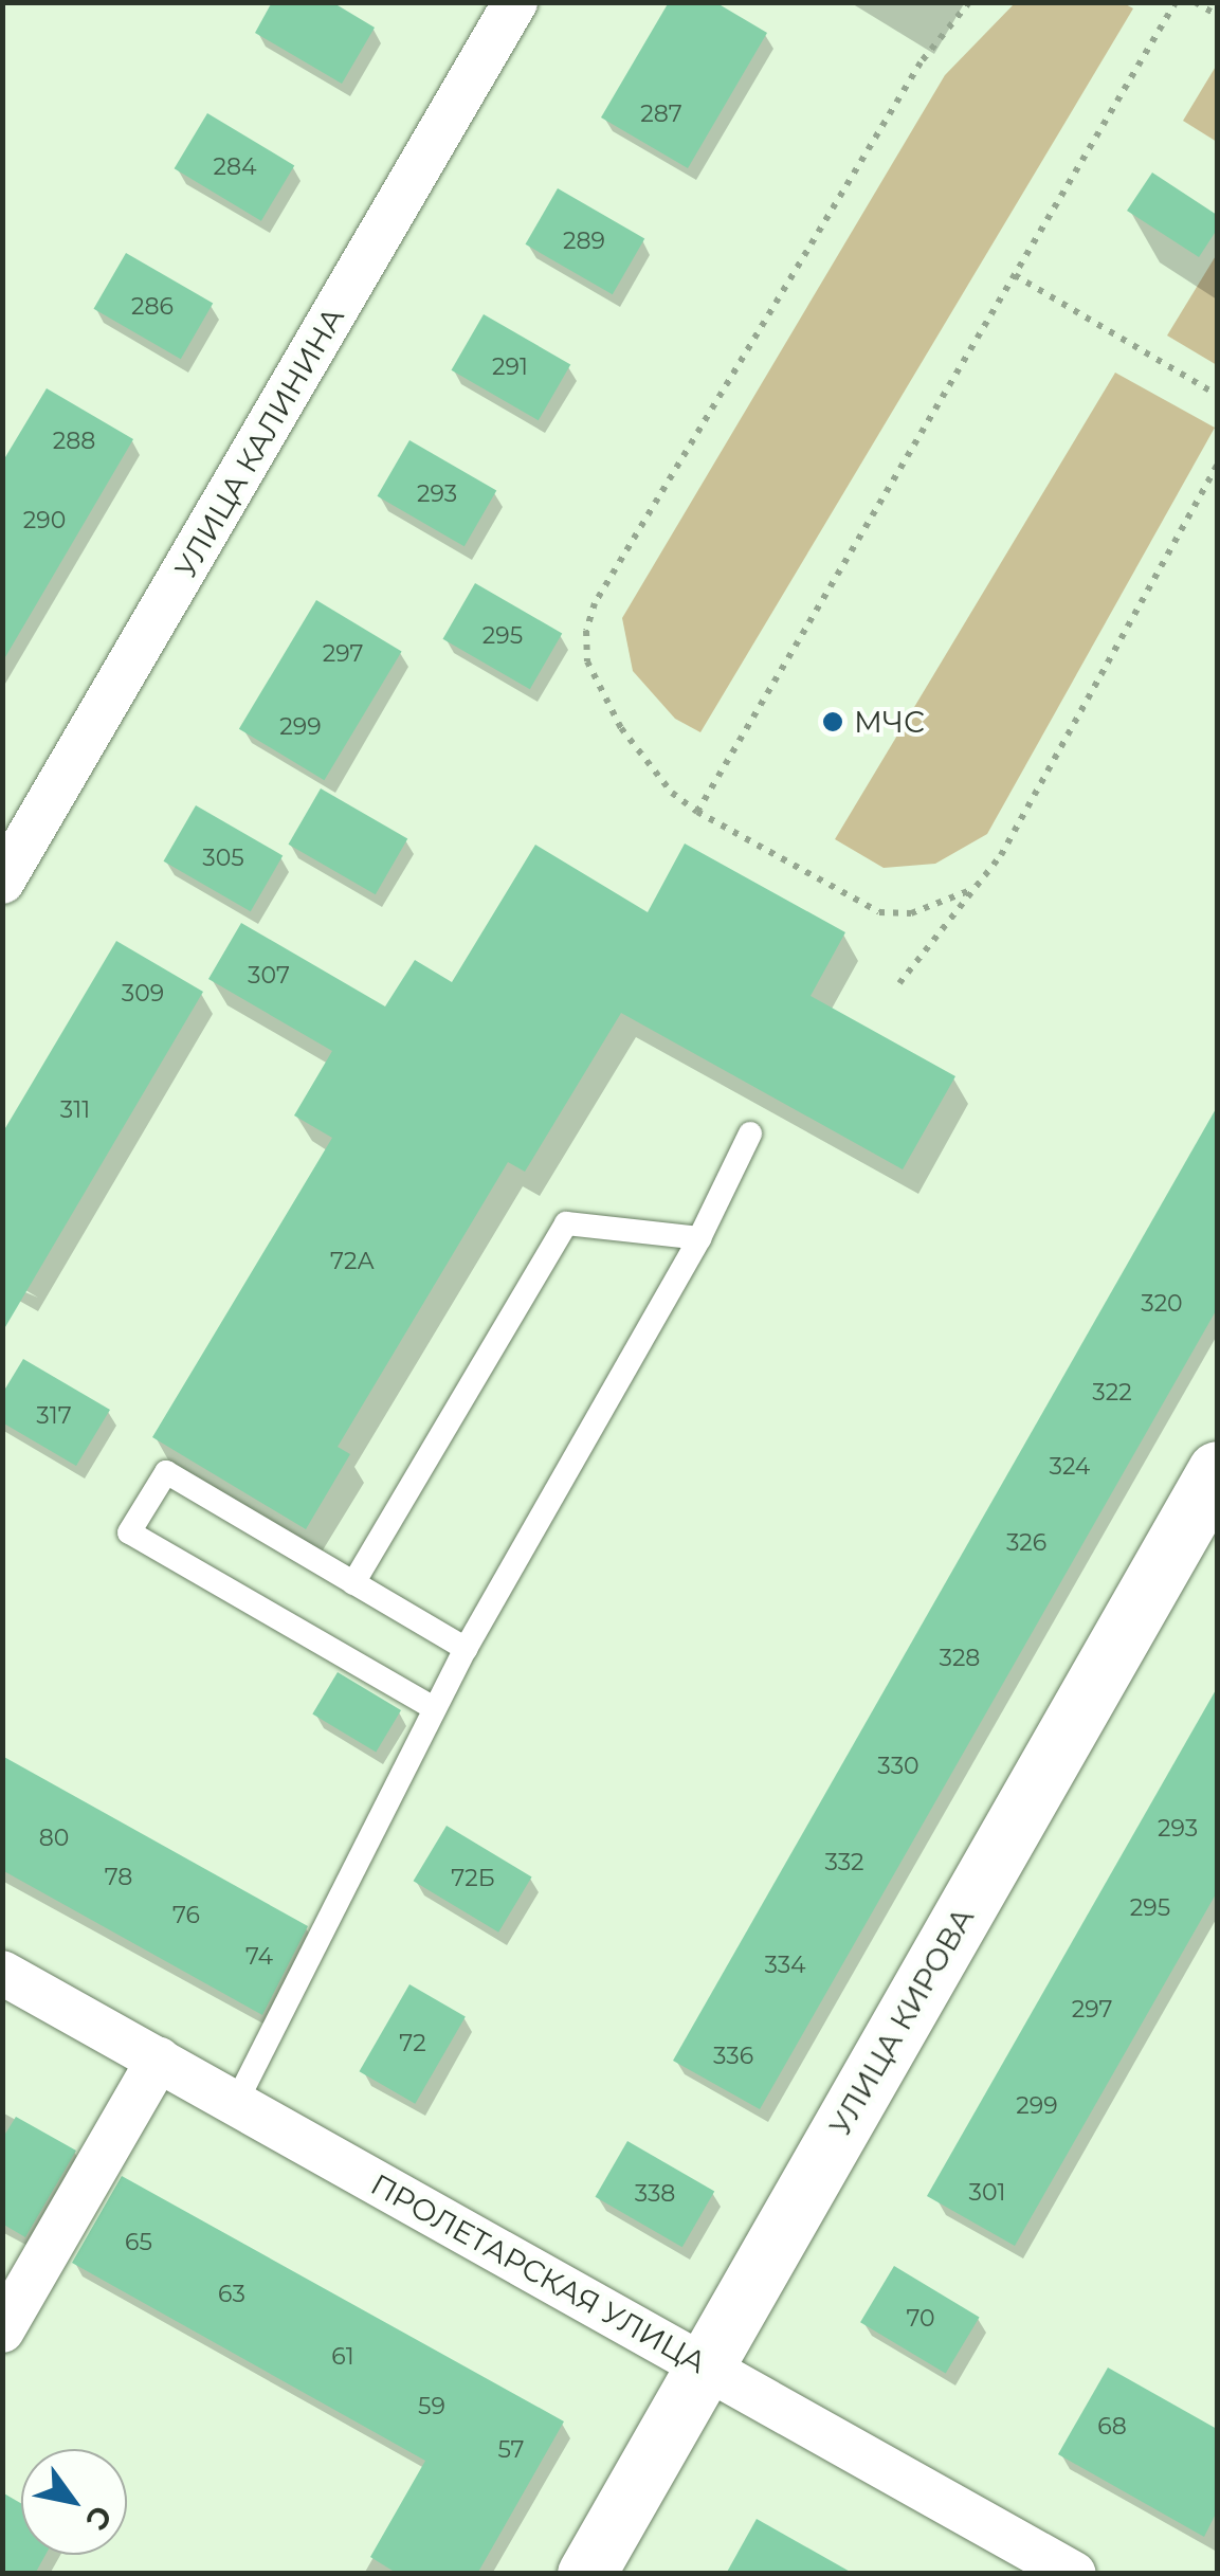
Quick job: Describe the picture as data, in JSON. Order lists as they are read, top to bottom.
{
  "streets": {
    "street": ["УЛИЦА КАЛИНИНА", "УЛИЦА КИРОВА", "ПРОЛЕТАРСКАЯ УЛИЦА"]
  },
  "crossings": [
    ["УЛИЦА КИРОВА", "ПРОЛЕТАРСКАЯ УЛИЦА"]
  ],
  "places": ["МЧС"],
  "house_numbers": [
    "287",
    "284",
    "289",
    "286",
    "291",
    "288",
    "293",
    "290",
    "295",
    "297",
    "299",
    "305",
    "307",
    "309",
    "311",
    "72А",
    "320",
    "322",
    "317",
    "324",
    "326",
    "328",
    "330",
    "293",
    "80",
    "332",
    "78",
    "72Б",
    "295",
    "76",
    "74",
    "334",
    "297",
    "72",
    "336",
    "299",
    "301",
    "338",
    "65",
    "63",
    "70",
    "61",
    "59",
    "68",
    "57"
  ],
  "north": "bottom right"
}
